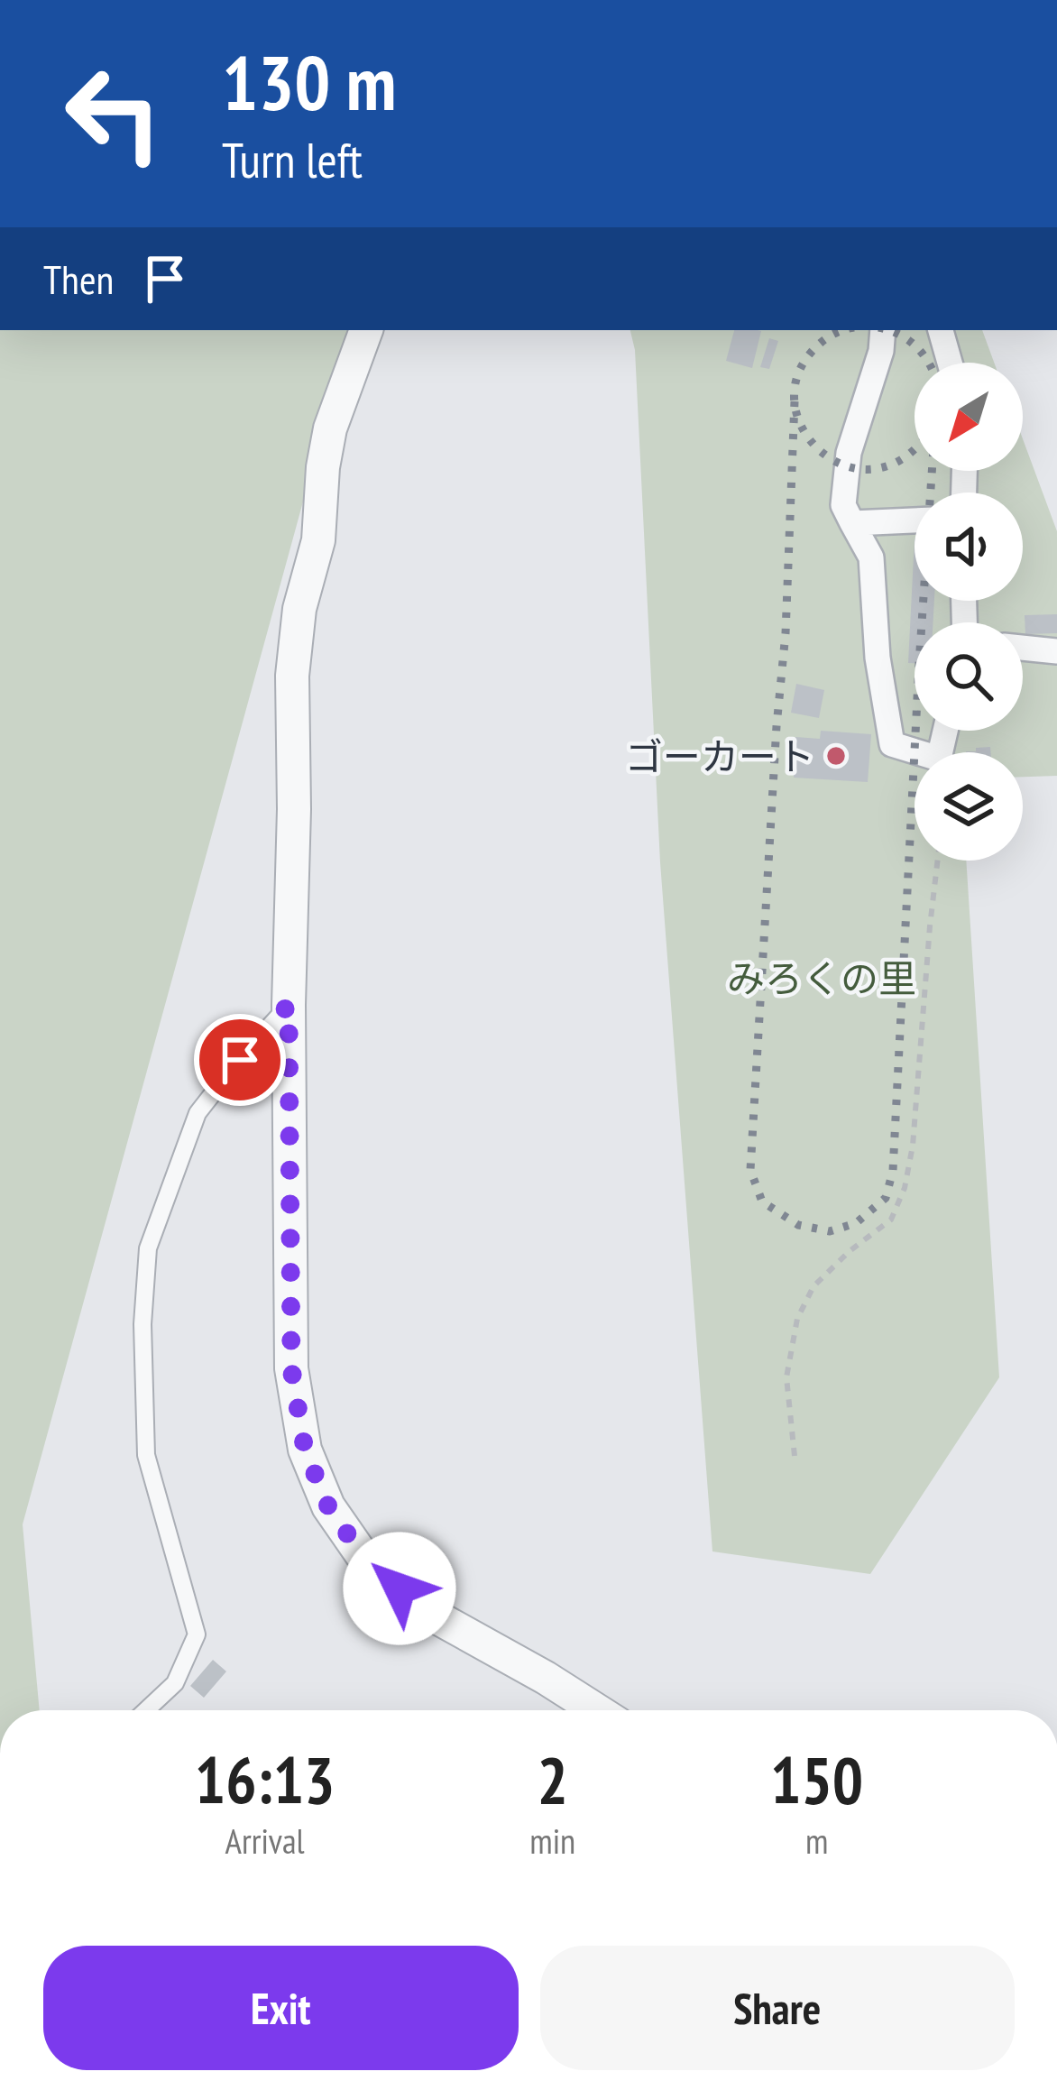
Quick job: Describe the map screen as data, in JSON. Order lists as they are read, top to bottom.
{
  "parks": ["みろくの里"],
  "places": ["ゴーカート"],
  "north": "bottom left",
  "page": {
    "turn": ["130 m", "Turn left"],
    "then": "Then",
    "eta": [
      "16:13",
      "Arrival",
      "2",
      "min",
      "150",
      "m"
    ],
    "buttons": ["Exit", "Share"]
  }
}
